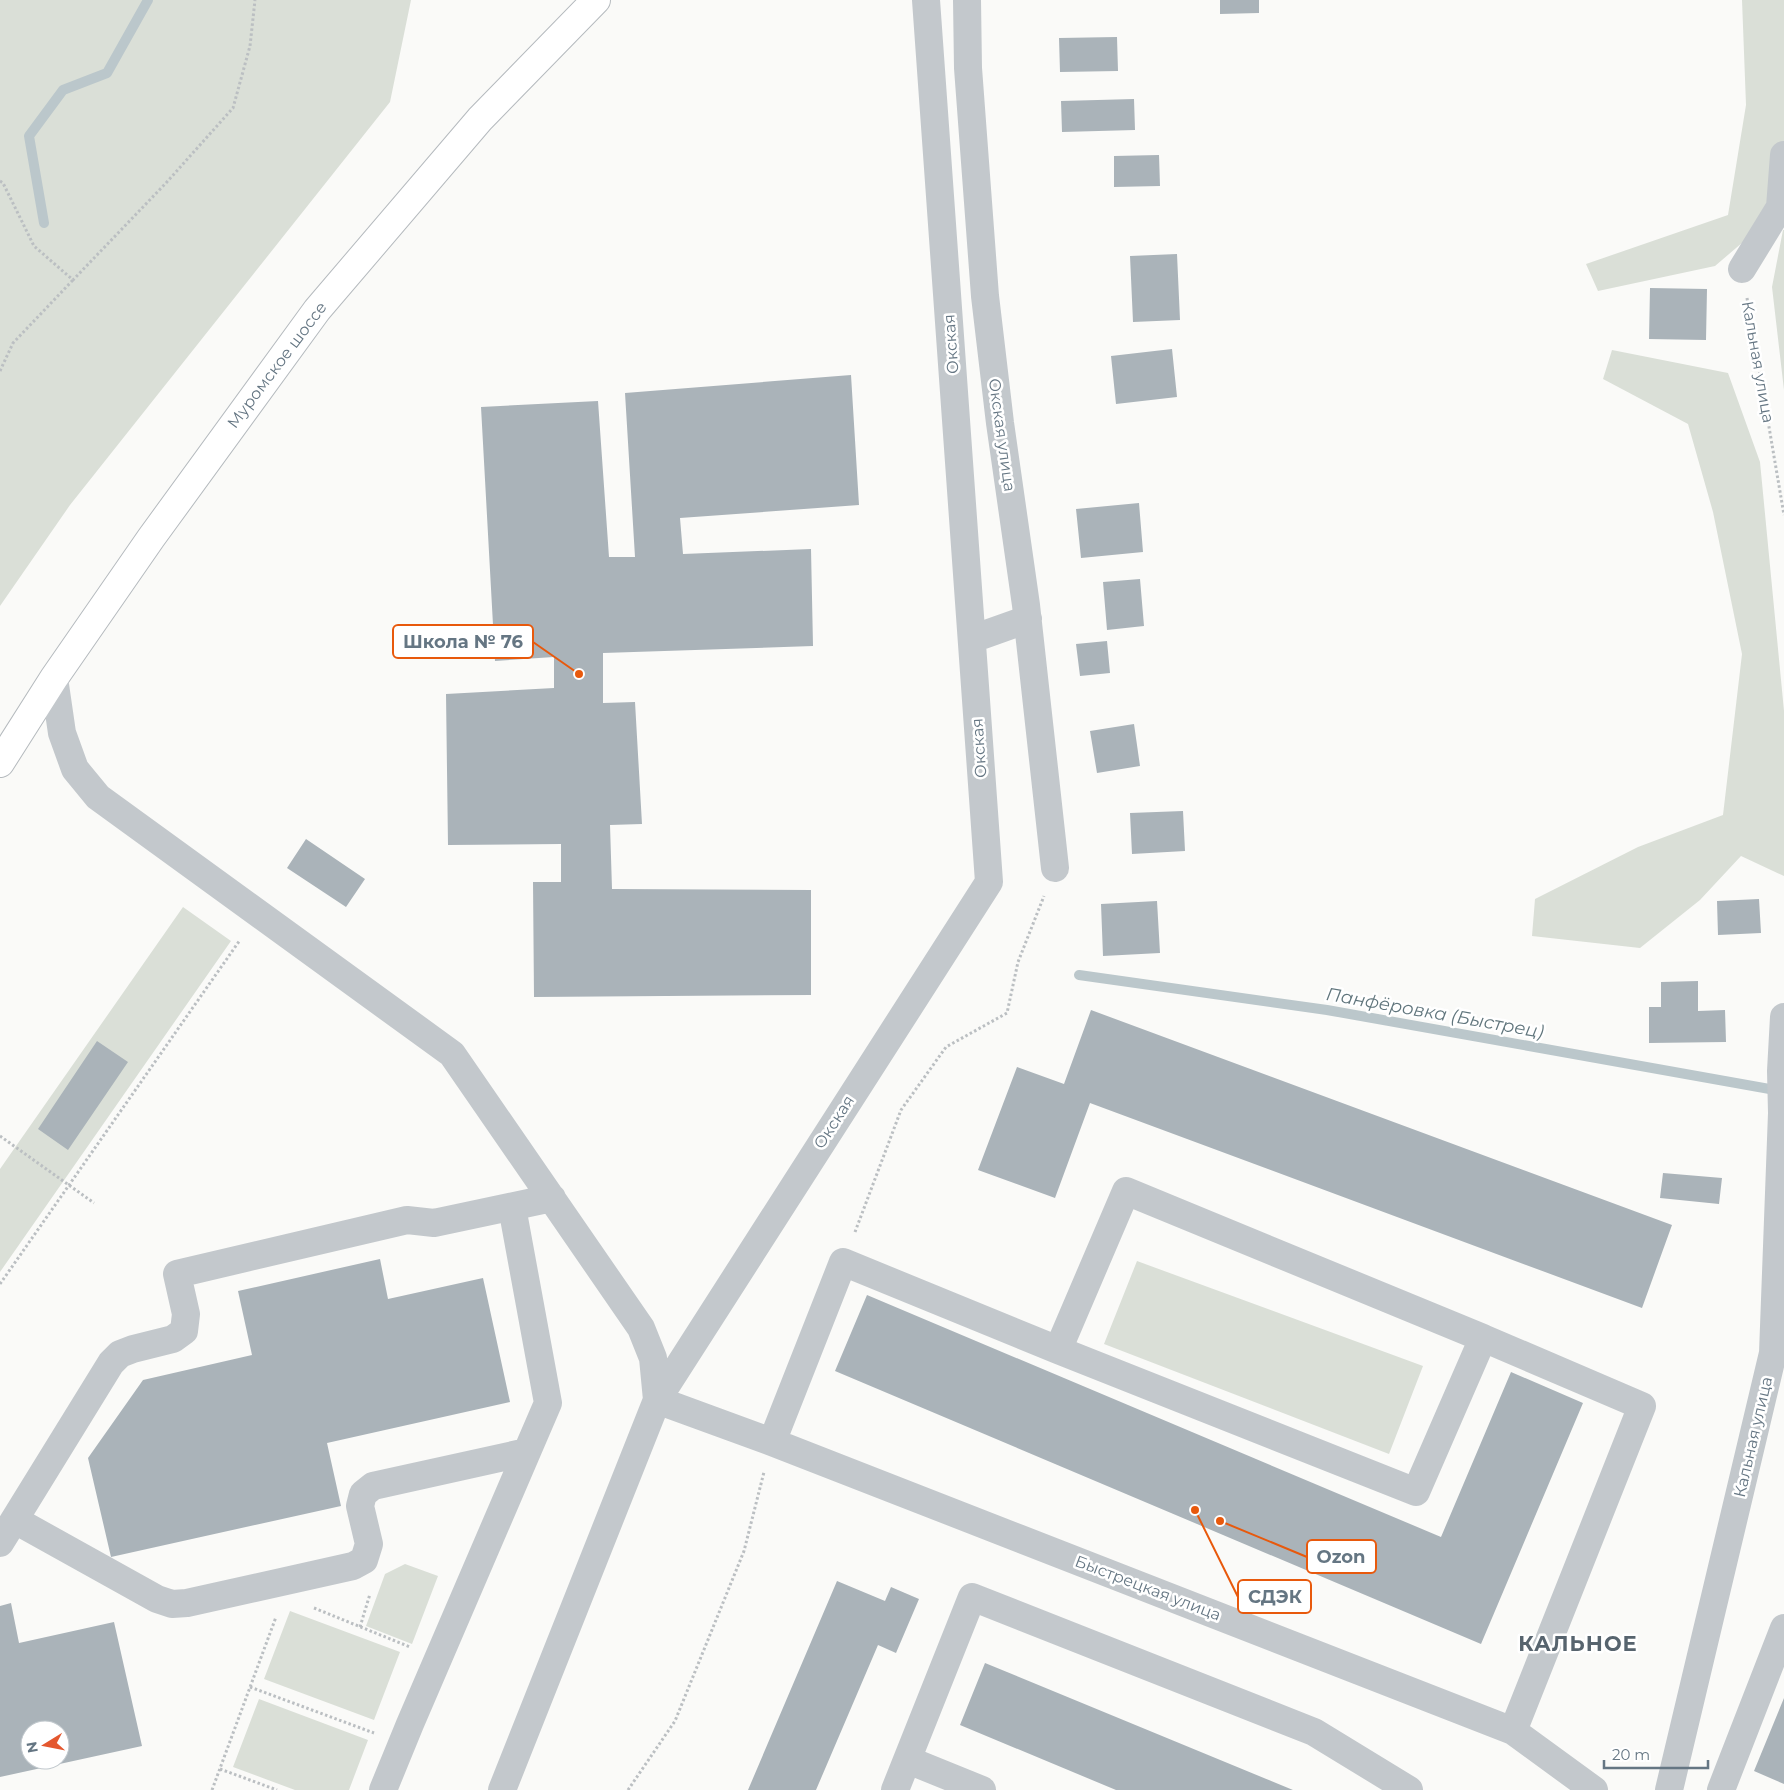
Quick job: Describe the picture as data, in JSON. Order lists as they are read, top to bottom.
{
  "streets": {
    "main road": ["Муромское шоссе"],
    "street": [
      "Окская",
      "Кальная улица",
      "Окская улица",
      "Быстрецкая улица"
    ]
  },
  "crossings": [
    ["Окская", "Быстрецкая улица"]
  ],
  "districts": ["КАЛЬНОЕ"],
  "water": ["Панфёровка (Быстрец)"],
  "places": ["Школа № 76", "СДЭК", "Ozon"],
  "scale_bar": "20 m",
  "north": "left"
}
